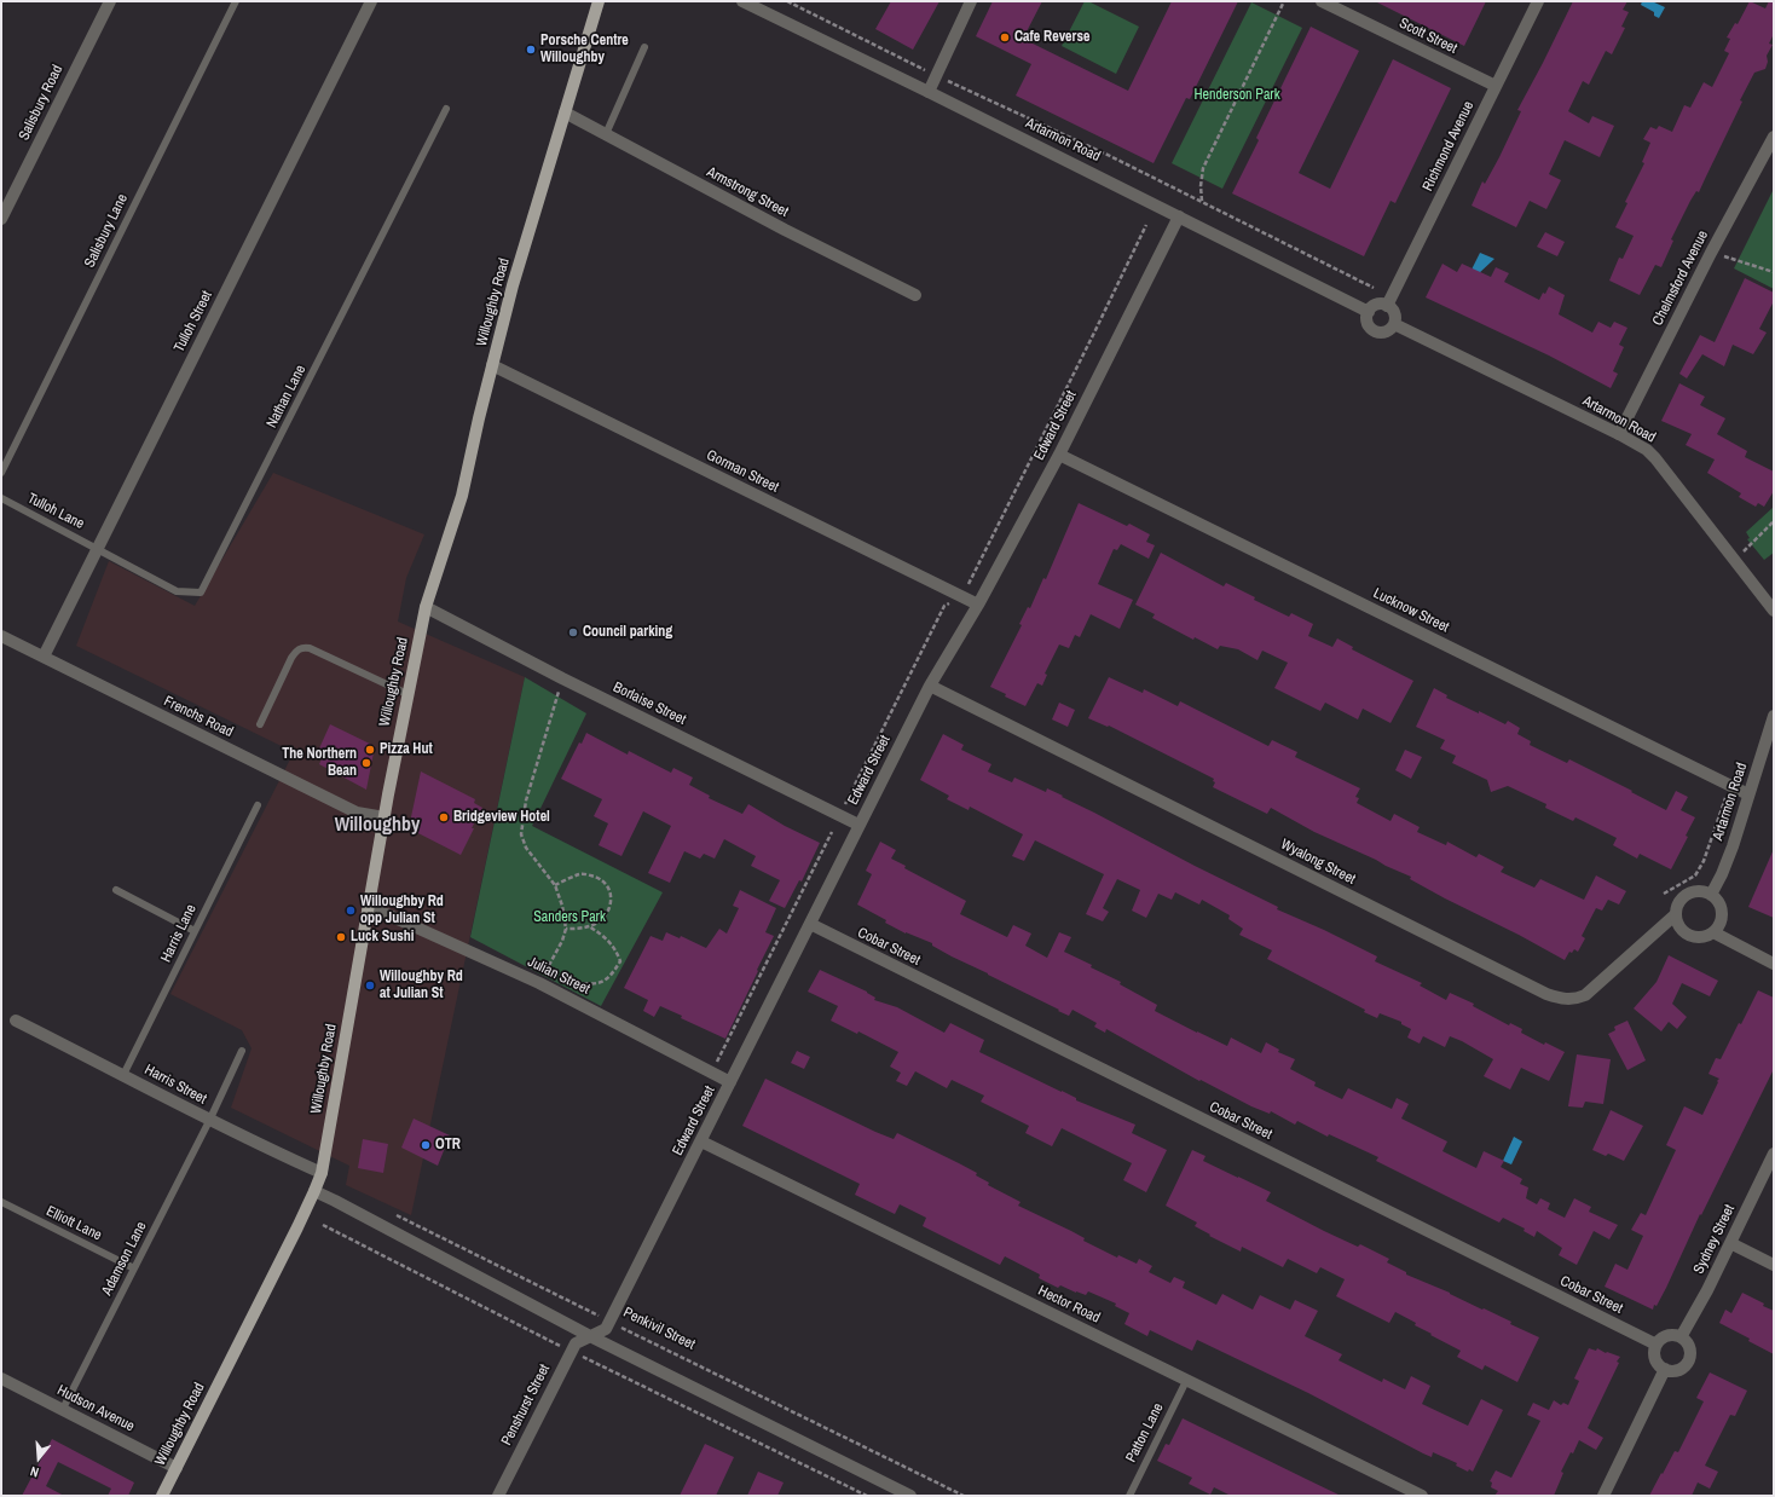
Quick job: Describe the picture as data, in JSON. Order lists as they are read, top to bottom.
{
  "streets": {
    "main road": ["Willoughby Road"],
    "street": [
      "Scott Street",
      "Salisbury Road",
      "Artarmon Road",
      "Richmond Avenue",
      "Armstrong Street",
      "Chelmsford Avenue",
      "Tulloh Street",
      "Edward Street",
      "Gorman Street",
      "Lucknow Street",
      "Borlaise Street",
      "Frenchs Road",
      "Wyalong Street",
      "Cobar Street",
      "Julian Street",
      "Harris Street",
      "Sydney Street",
      "Hector Road",
      "Penshurst Street",
      "Hudson Avenue"
    ],
    "lane": [
      "Salisbury Lane",
      "Nathan Lane",
      "Tulloh Lane",
      "Harris Lane",
      "Elliott Lane",
      "Adamson Lane",
      "Patton Lane"
    ],
    "path": ["Penkivil Street"]
  },
  "crossings": [
    ["Scott Street", "Richmond Avenue"],
    ["Artarmon Road", "Richmond Avenue"],
    ["Artarmon Road", "Chelmsford Avenue"],
    ["Artarmon Road", "Edward Street"],
    ["Artarmon Road", "Lucknow Street"],
    ["Artarmon Road", "Wyalong Street"],
    ["Armstrong Street", "Willoughby Road"],
    ["Willoughby Road", "Gorman Street"],
    ["Willoughby Road", "Borlaise Street"],
    ["Willoughby Road", "Frenchs Road"],
    ["Willoughby Road", "Julian Street"],
    ["Willoughby Road", "Harris Street"],
    ["Willoughby Road", "Hudson Avenue"],
    ["Tulloh Street", "Nathan Lane"],
    ["Tulloh Street", "Tulloh Lane"],
    ["Tulloh Street", "Frenchs Road"],
    ["Nathan Lane", "Tulloh Lane"],
    ["Edward Street", "Gorman Street"],
    ["Edward Street", "Lucknow Street"],
    ["Edward Street", "Borlaise Street"],
    ["Edward Street", "Wyalong Street"],
    ["Edward Street", "Cobar Street"],
    ["Edward Street", "Julian Street"],
    ["Edward Street", "Hector Road"],
    ["Edward Street", "Penkivil Street"],
    ["Edward Street", "Penshurst Street"],
    ["Harris Lane", "Harris Street"],
    ["Cobar Street", "Sydney Street"],
    ["Harris Street", "Adamson Lane"],
    ["Elliott Lane", "Adamson Lane"],
    ["Adamson Lane", "Hudson Avenue"],
    ["Hector Road", "Patton Lane"]
  ],
  "districts": ["Willoughby"],
  "parks": ["Henderson Park", "Sanders Park"],
  "places": [
    "Cafe Reverse",
    "Porsche Centre Willoughby",
    "Council parking",
    "Pizza Hut",
    "The Northern Bean",
    "Bridgeview Hotel",
    "Willoughby Rd opp Julian St",
    "Luck Sushi",
    "Willoughby Rd at Julian St",
    "OTR"
  ],
  "north": "bottom"
}
